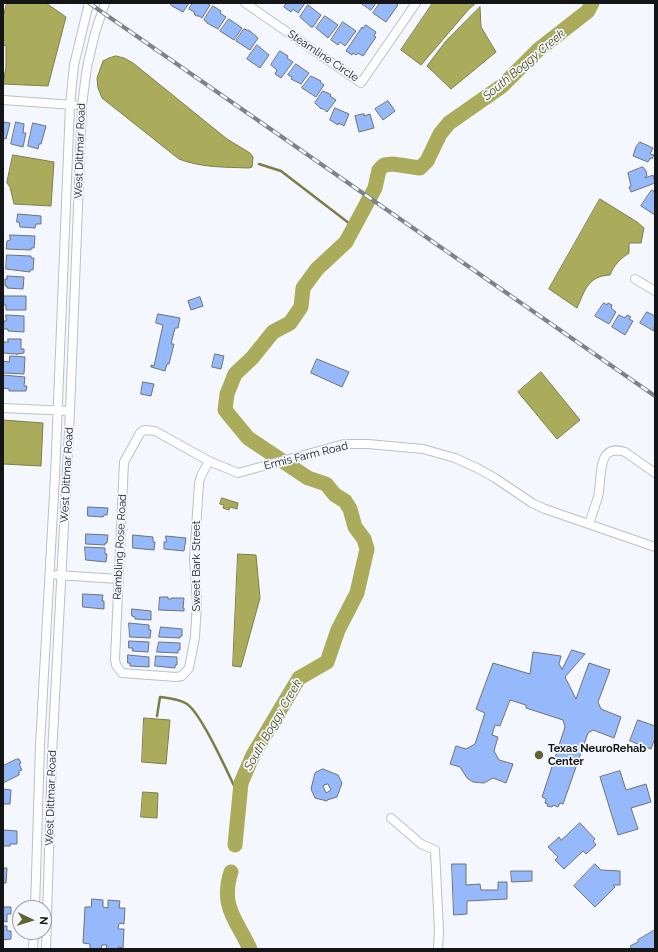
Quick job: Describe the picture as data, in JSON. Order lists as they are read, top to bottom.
{
  "streets": {
    "street": [
      "Steamline Circle",
      "West Dittmar Road",
      "Ermis Farm Road",
      "Rambling Rose Road",
      "Sweet Bark Street"
    ]
  },
  "crossings": [
    ["Ermis Farm Road", "Rambling Rose Road"],
    ["Ermis Farm Road", "Sweet Bark Street"],
    ["Rambling Rose Road", "Sweet Bark Street"]
  ],
  "water": ["South Boggy Creek"],
  "places": ["Texas NeuroRehab Center"],
  "north": "right"
}
